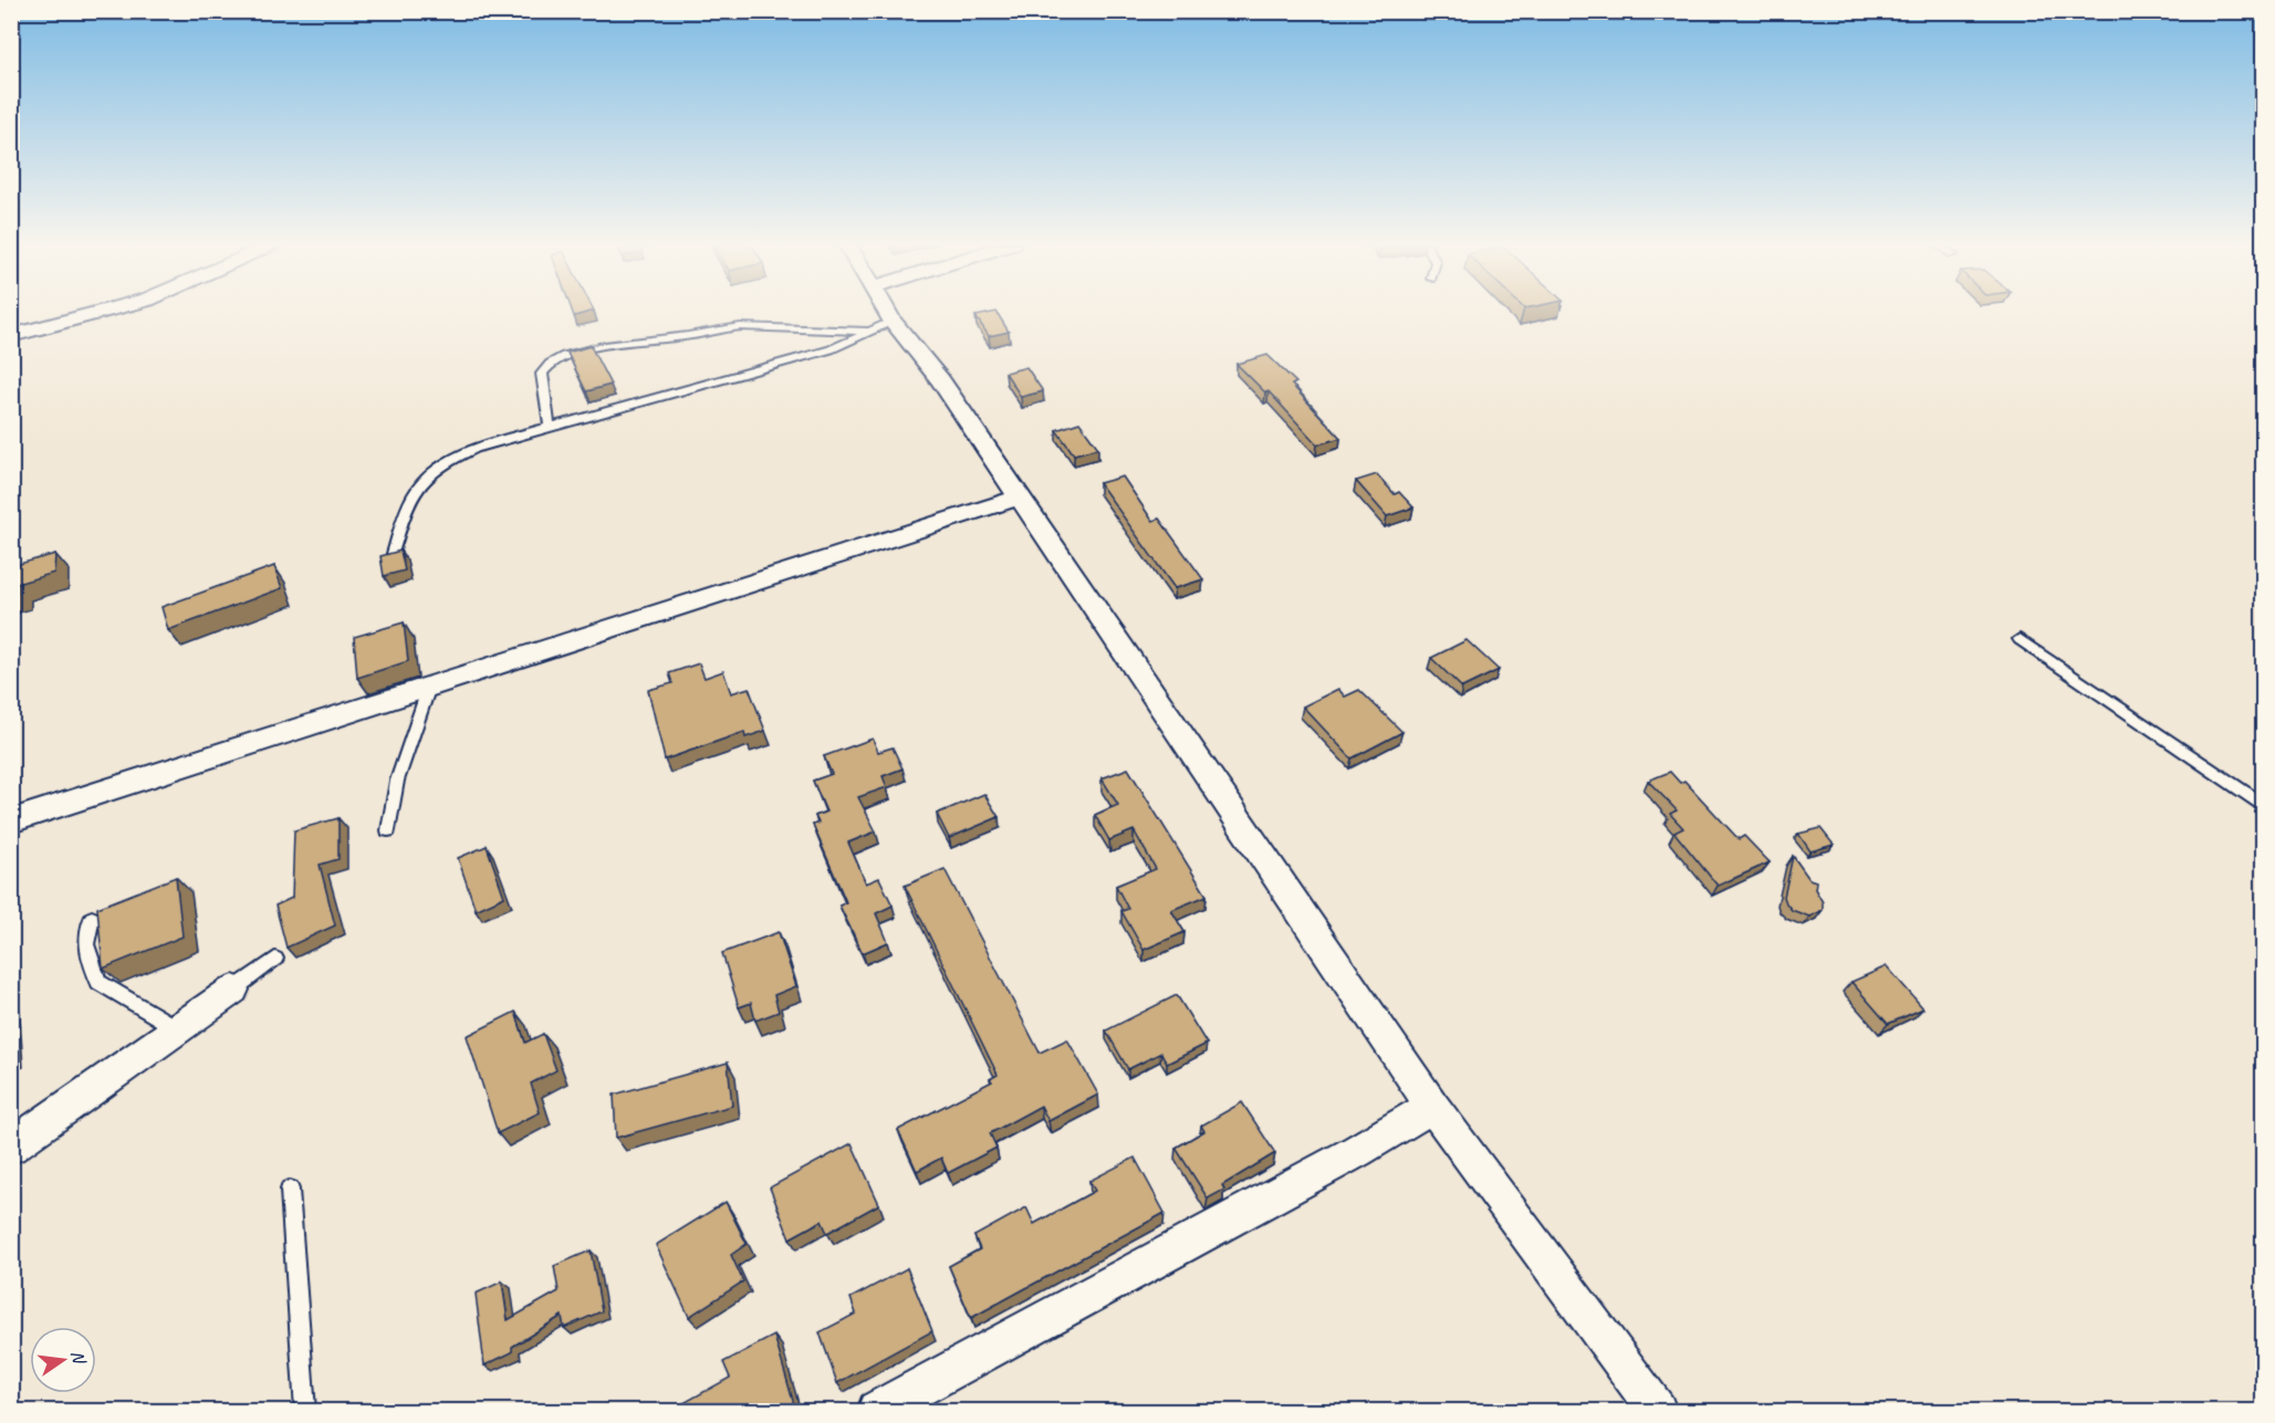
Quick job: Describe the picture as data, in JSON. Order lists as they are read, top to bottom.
{
  "north": "right"
}
